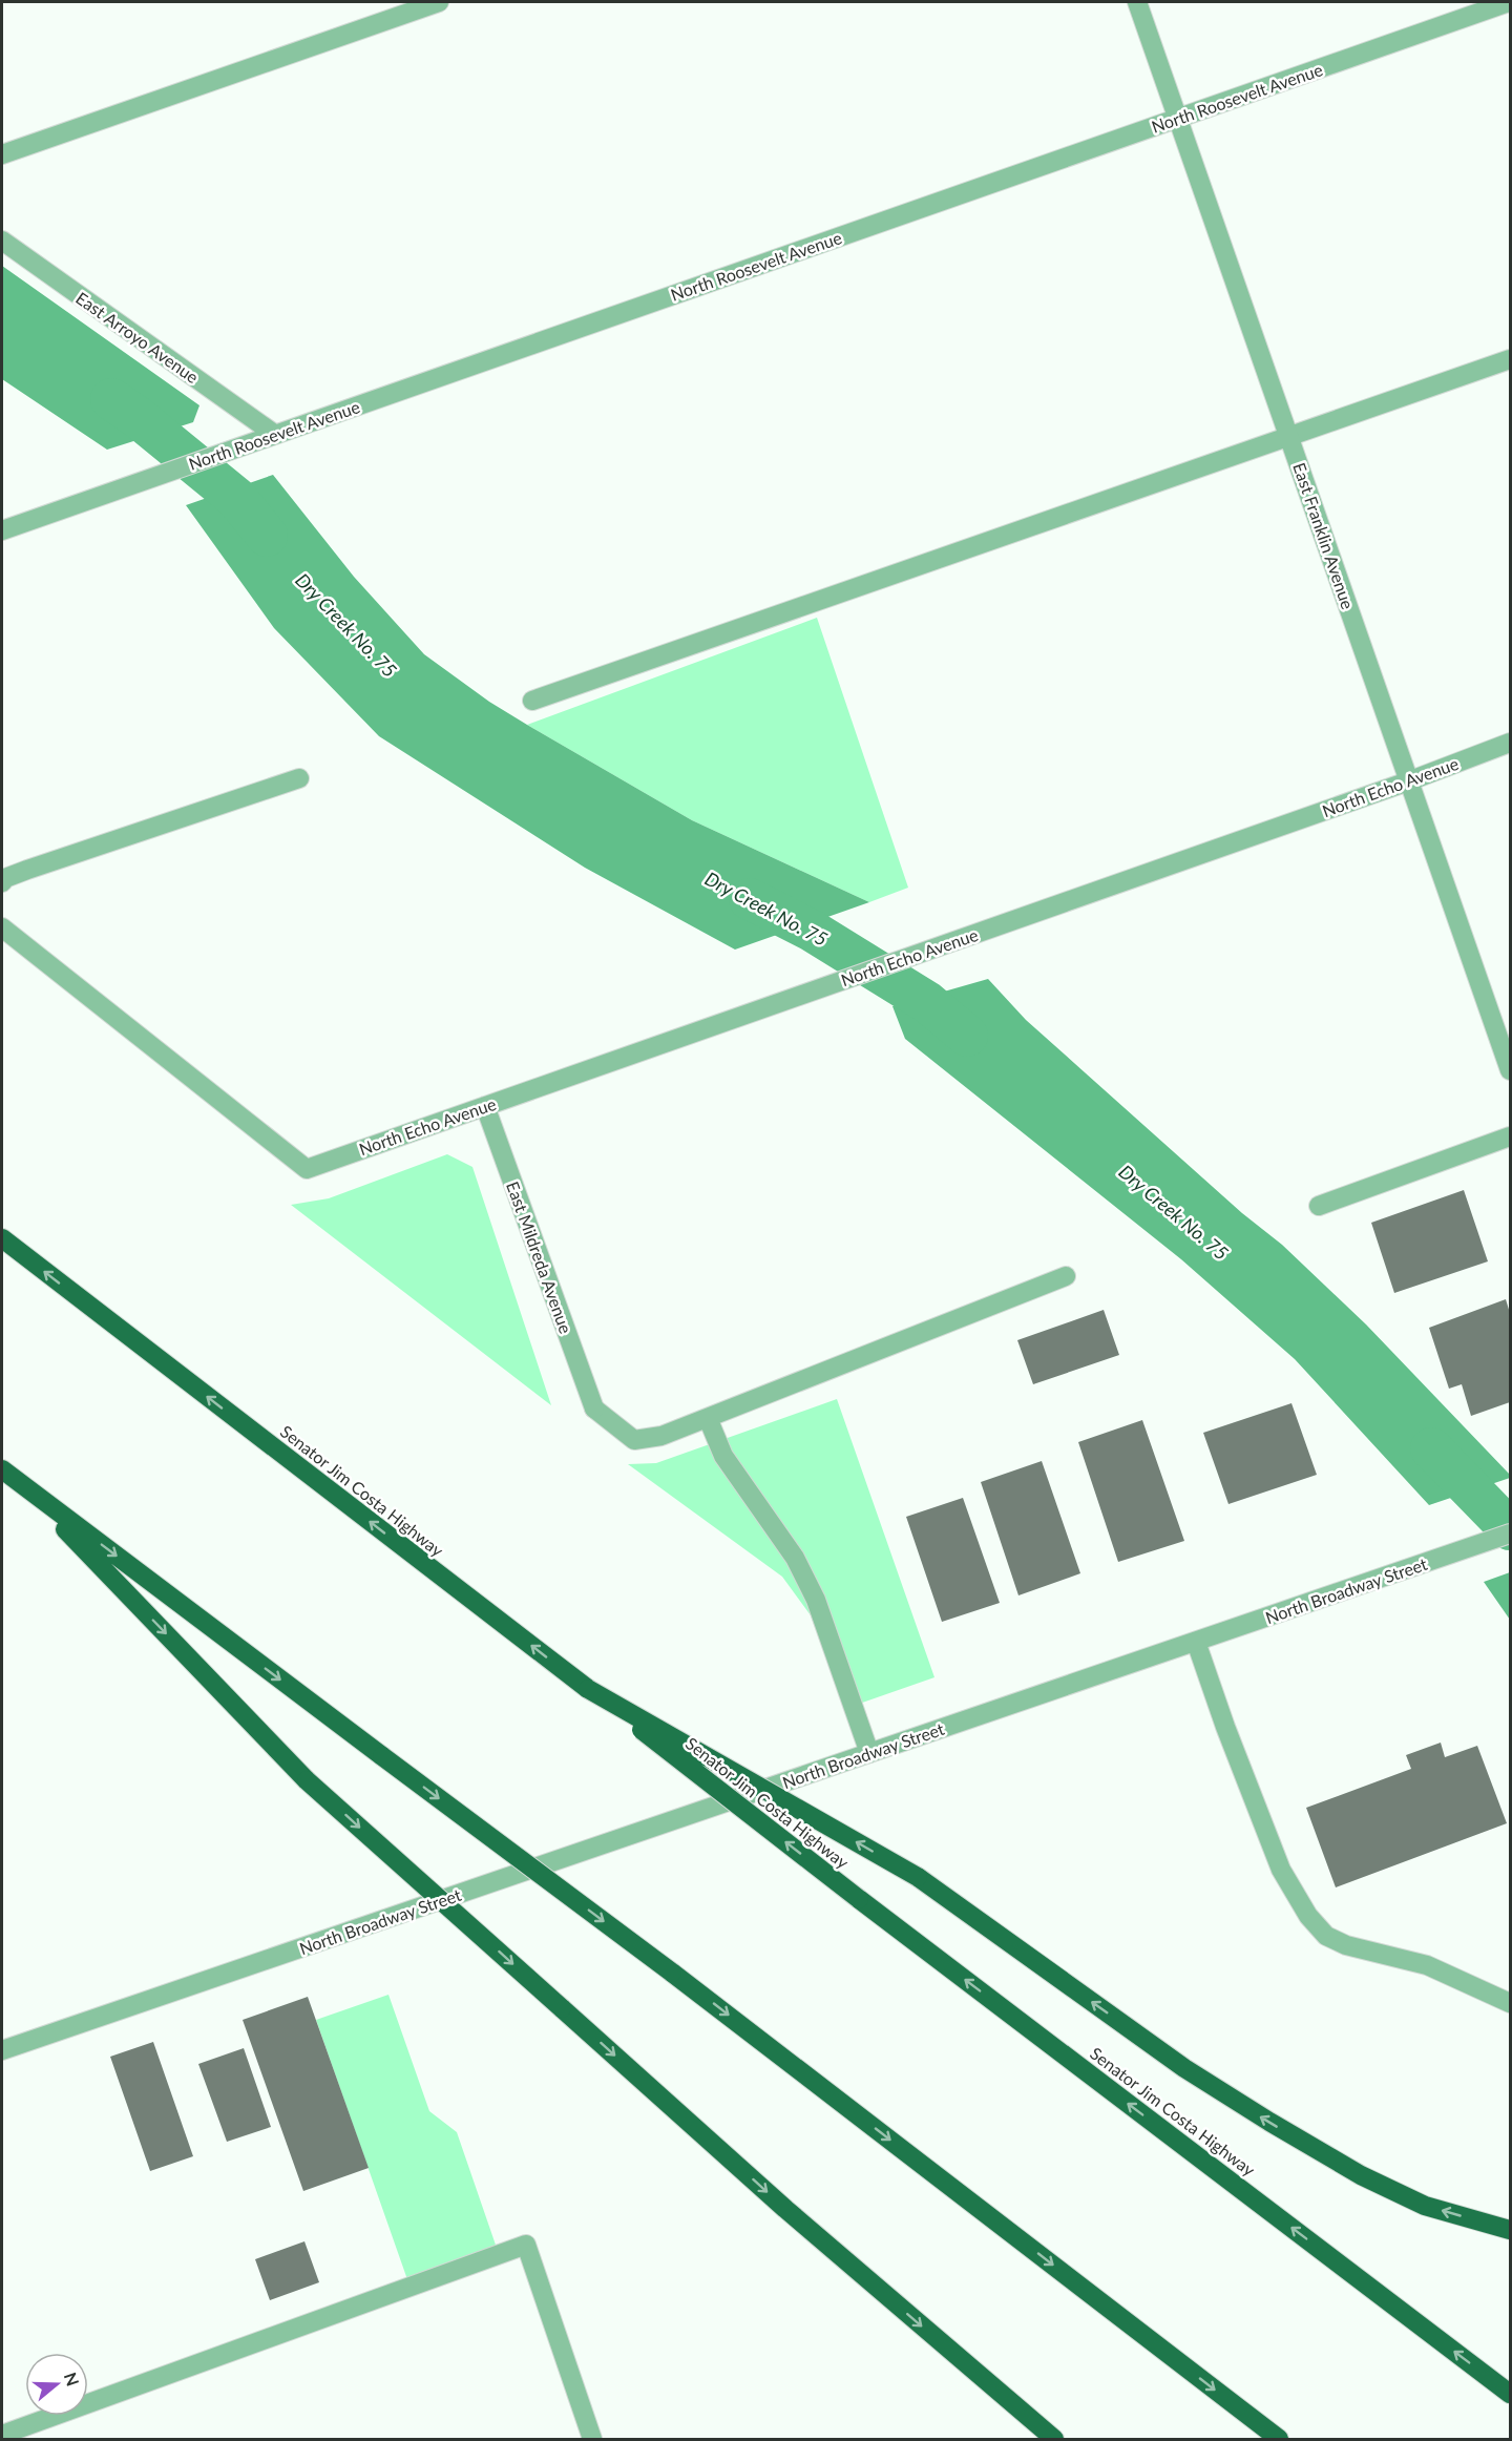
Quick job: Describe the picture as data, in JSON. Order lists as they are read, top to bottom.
{
  "streets": {
    "highway": ["Senator Jim Costa Highway"],
    "street": [
      "North Roosevelt Avenue",
      "East Arroyo Avenue",
      "East Franklin Avenue",
      "North Echo Avenue",
      "East Mildreda Avenue",
      "North Broadway Street"
    ]
  },
  "crossings": [
    ["North Roosevelt Avenue", "East Arroyo Avenue"],
    ["North Roosevelt Avenue", "East Franklin Avenue"],
    ["East Franklin Avenue", "North Echo Avenue"],
    ["North Echo Avenue", "East Mildreda Avenue"]
  ],
  "water": ["Dry Creek No. 75"],
  "north": "right"
}
